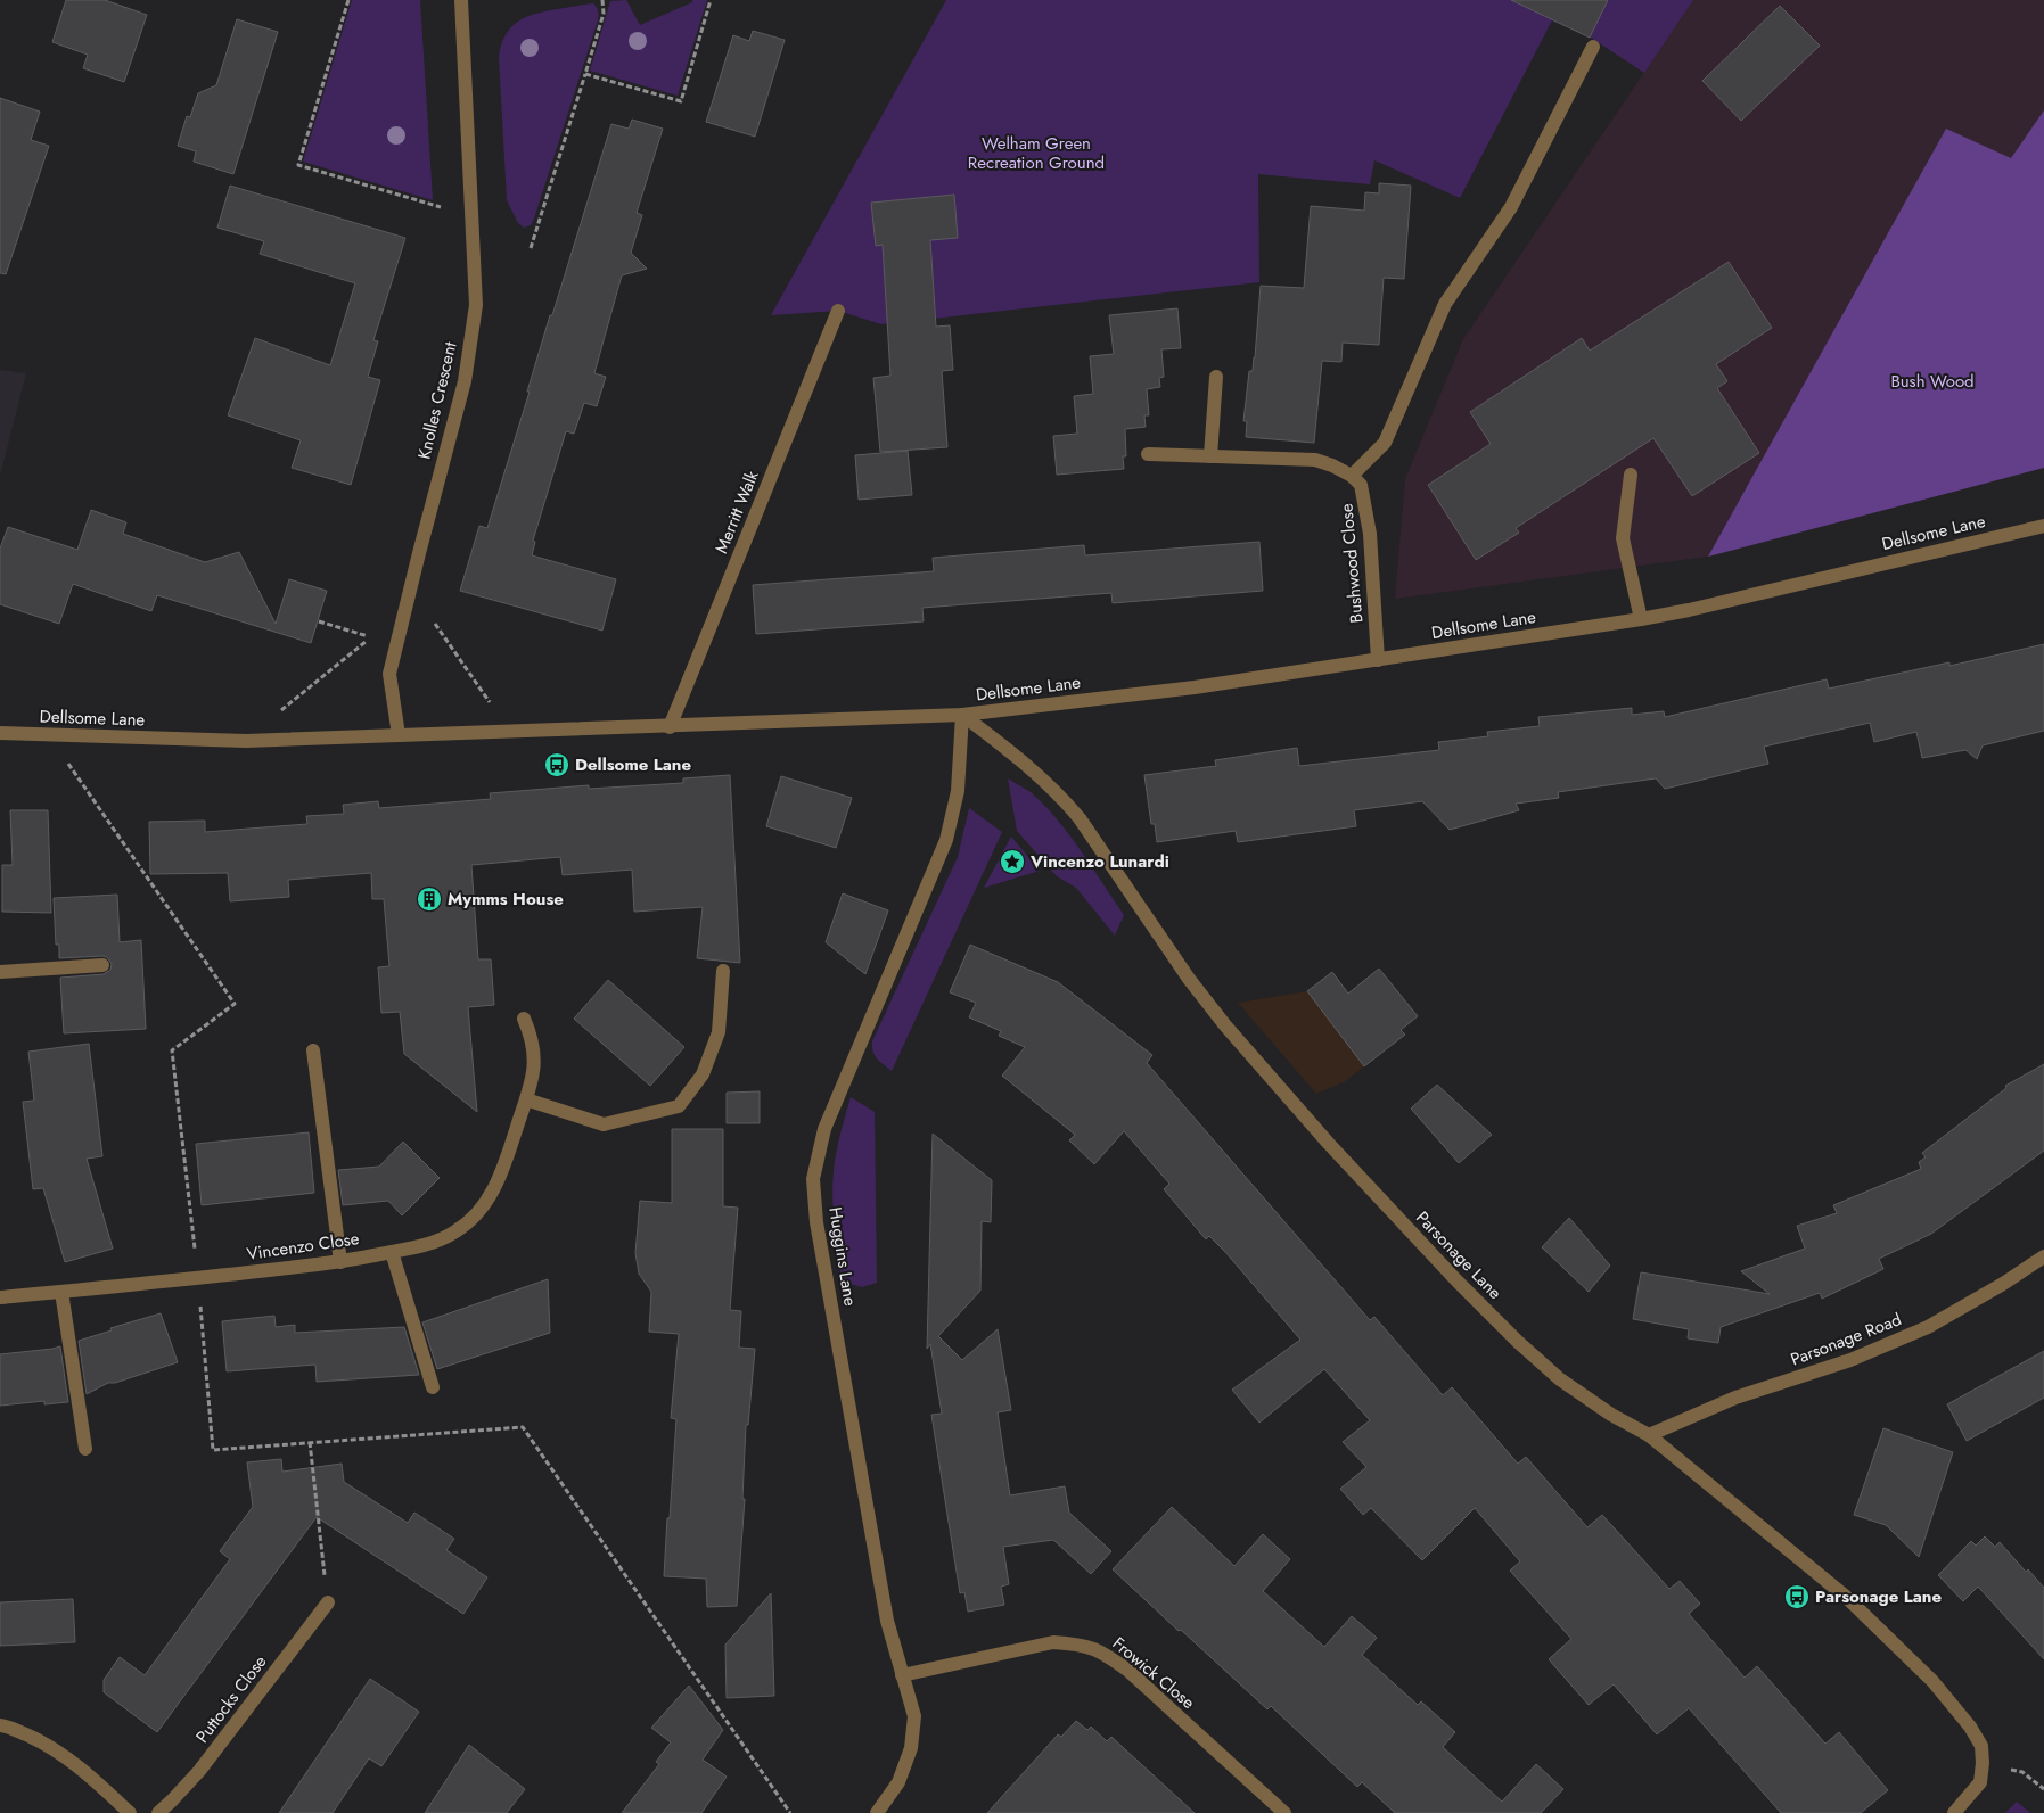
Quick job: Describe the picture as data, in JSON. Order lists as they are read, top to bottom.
{
  "streets": {
    "street": [
      "Knolles Crescent",
      "Merritt Walk",
      "Dellsome Lane",
      "Bushwood Close",
      "Vincenzo Close",
      "Parsonage Lane",
      "Huggins Lane",
      "Parsonage Road",
      "Frowick Close",
      "Puttocks Close"
    ]
  },
  "crossings": [
    ["Knolles Crescent", "Dellsome Lane"],
    ["Merritt Walk", "Dellsome Lane"],
    ["Dellsome Lane", "Bushwood Close"],
    ["Dellsome Lane", "Parsonage Lane"],
    ["Dellsome Lane", "Huggins Lane"],
    ["Parsonage Lane", "Huggins Lane"],
    ["Parsonage Lane", "Parsonage Road"],
    ["Huggins Lane", "Frowick Close"]
  ],
  "parks": ["Welham Green Recreation Ground", "Bush Wood"],
  "places": {
    "bus stop": ["Dellsome Lane", "Parsonage Lane"],
    "place": ["Vincenzo Lunardi"],
    "building": ["Mymms House"]
  }
}
